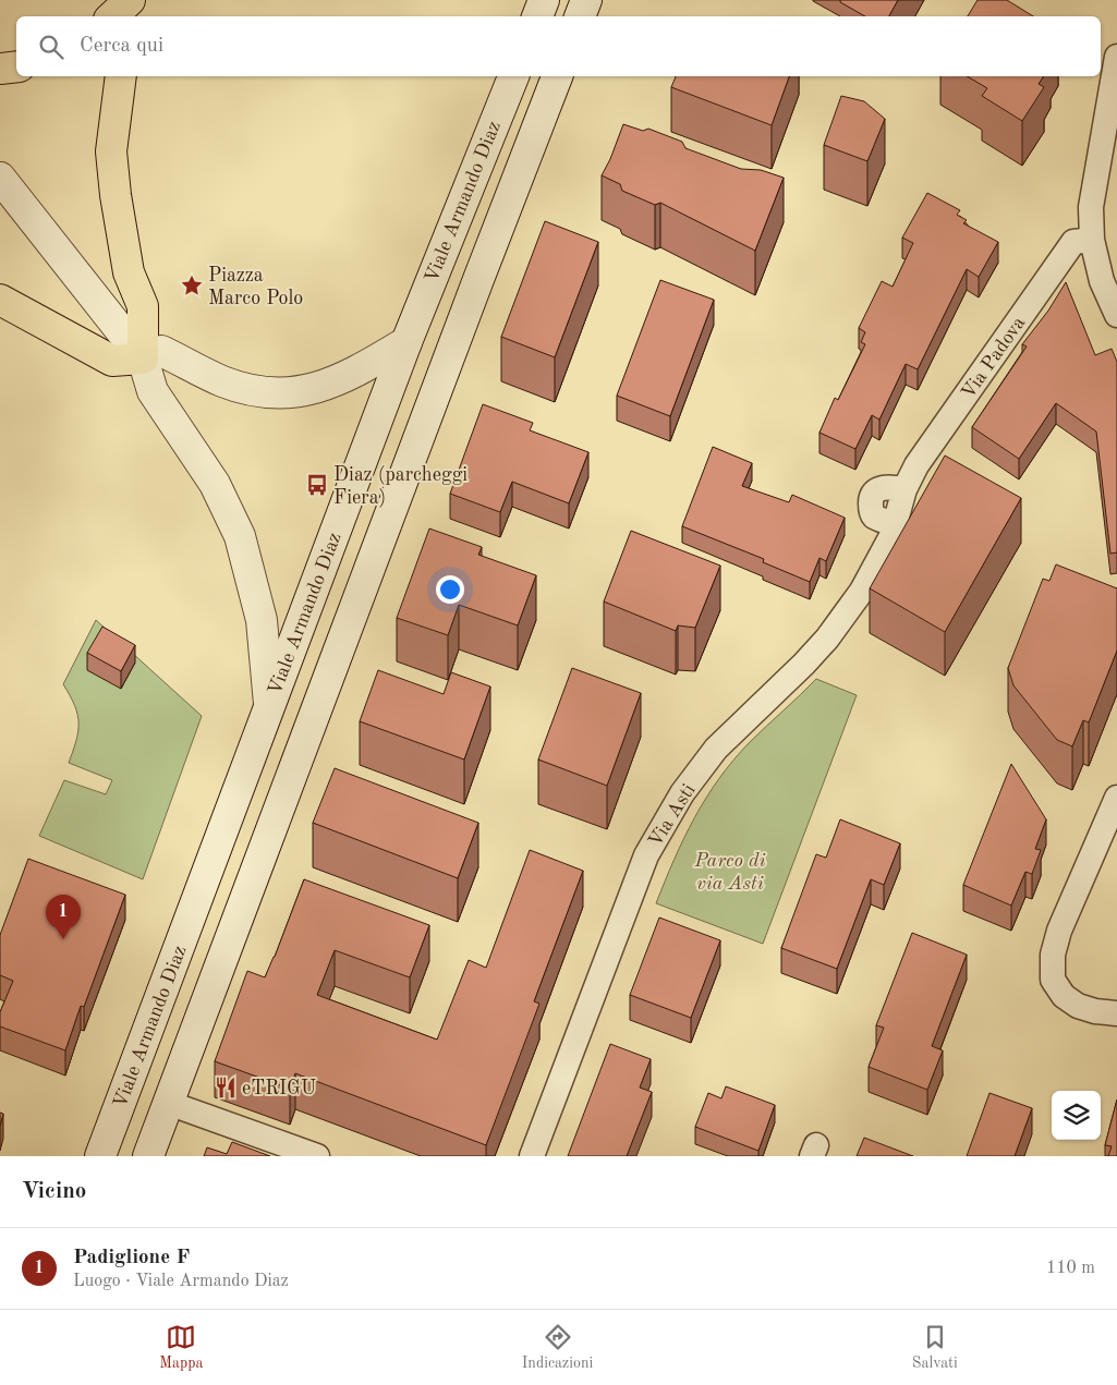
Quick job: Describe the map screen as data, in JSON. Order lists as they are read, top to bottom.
{
  "streets": {
    "main road": ["Viale Armando Diaz"],
    "street": ["Via Padova", "Via Asti"]
  },
  "crossings": [
    ["Via Padova", "Via Asti"]
  ],
  "parks": ["Parco di via Asti"],
  "places": {
    "place": ["Piazza Marco Polo"],
    "bus stop": ["Diaz (parcheggi Fiera)"],
    "restaurant": ["eTRIGU"]
  },
  "page": {
    "search": "Cerca qui",
    "pins": "1",
    "heading": "Vicino",
    "list": [
      {
        "mark": "1",
        "name": "Padiglione F",
        "note": "Luogo · Viale Armando Diaz",
        "value": "110 m"
      }
    ],
    "nav": ["Mappa", "Indicazioni", "Salvati"]
  }
}
